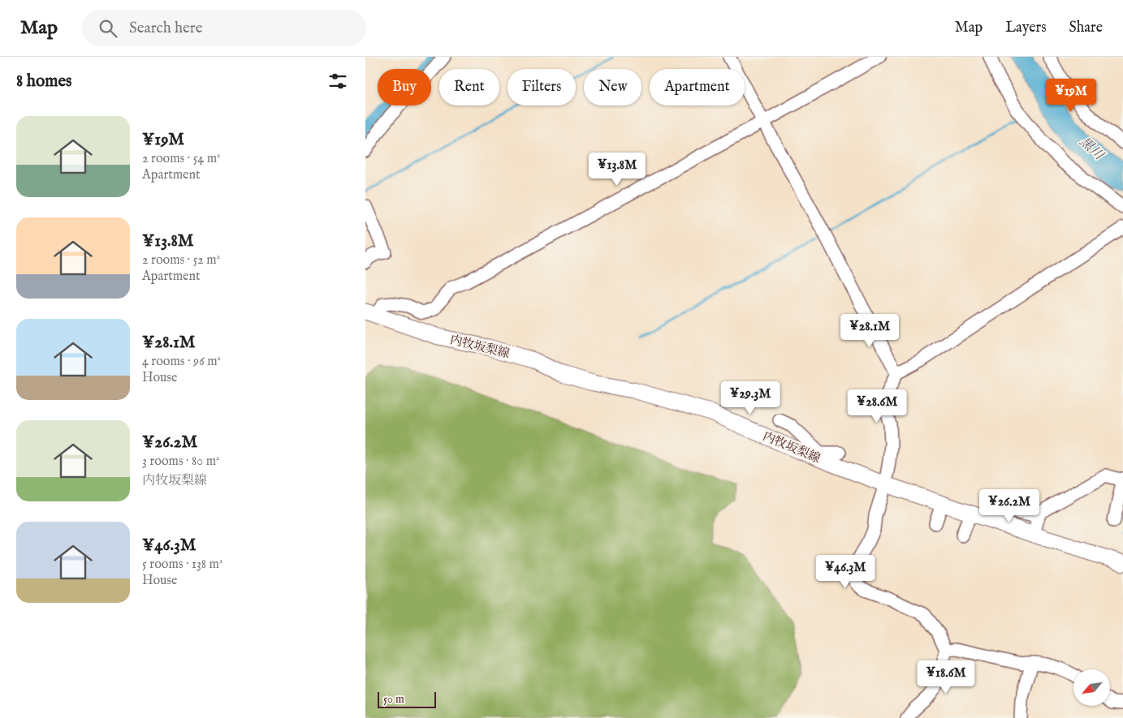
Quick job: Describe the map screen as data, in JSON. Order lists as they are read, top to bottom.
{
  "streets": {
    "main road": ["内牧坂梨線"]
  },
  "water": ["黒川"],
  "scale_bar": "50 m",
  "north": "bottom left",
  "page": {
    "header": "Map",
    "search": "Search here",
    "nav": ["Map", "Layers", "Share"],
    "heading": "8 homes",
    "chip": [
      "Buy",
      "Rent",
      "Filters",
      "New",
      "Apartment"
    ],
    "price": [
      "¥19M",
      "¥13.8M",
      "¥28.1M",
      "¥29.3M",
      "¥28.6M",
      "¥26.2M",
      "¥46.3M",
      "¥18.6M"
    ],
    "list": [
      {
        "name": "¥19M",
        "note": "2 rooms · 54 m² · Apartment"
      },
      {
        "name": "¥13.8M",
        "note": "2 rooms · 52 m² · Apartment"
      },
      {
        "name": "¥28.1M",
        "note": "4 rooms · 96 m² · House"
      },
      {
        "name": "¥26.2M",
        "note": "3 rooms · 80 m² · 内牧坂梨線"
      },
      {
        "name": "¥46.3M",
        "note": "5 rooms · 138 m² · House"
      }
    ],
    "scale": "50 m"
  }
}
